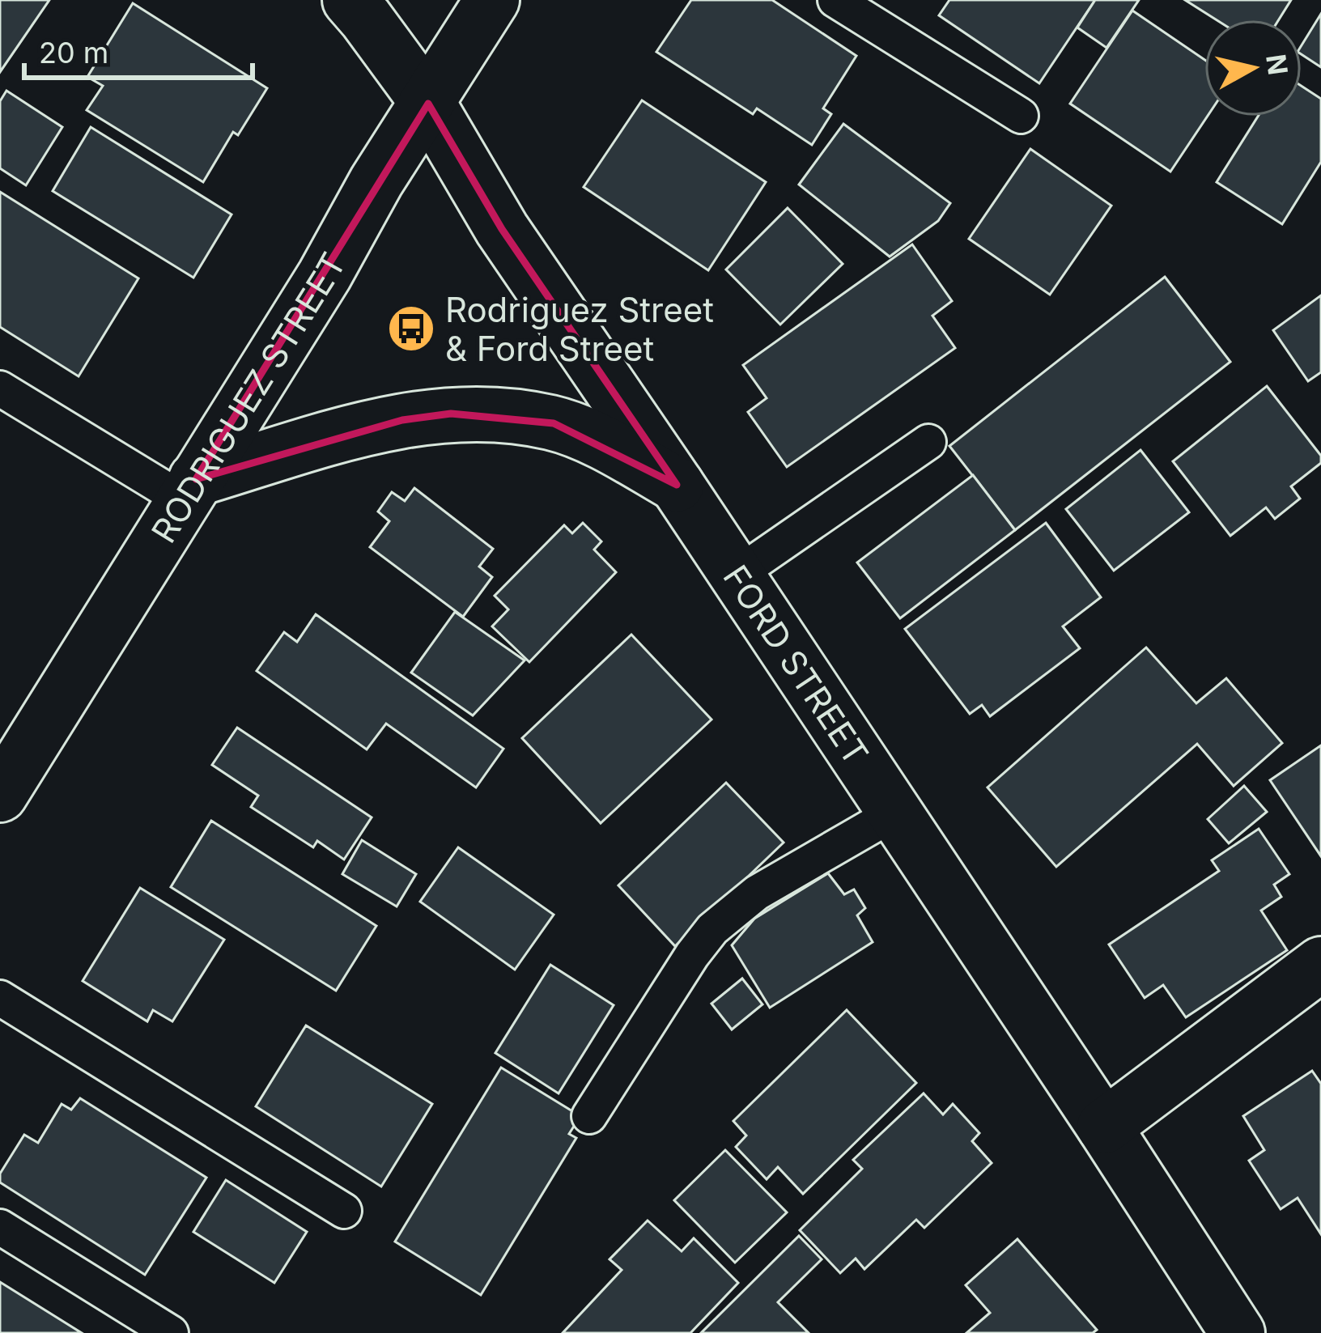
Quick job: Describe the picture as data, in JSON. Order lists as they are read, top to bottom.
{
  "streets": {
    "street": ["RODRIGUEZ STREET", "FORD STREET"]
  },
  "crossings": [
    ["RODRIGUEZ STREET", "FORD STREET"]
  ],
  "places": {
    "bus stop": ["Rodriguez Street & Ford Street"]
  },
  "scale_bar": "20 m",
  "north": "right"
}
